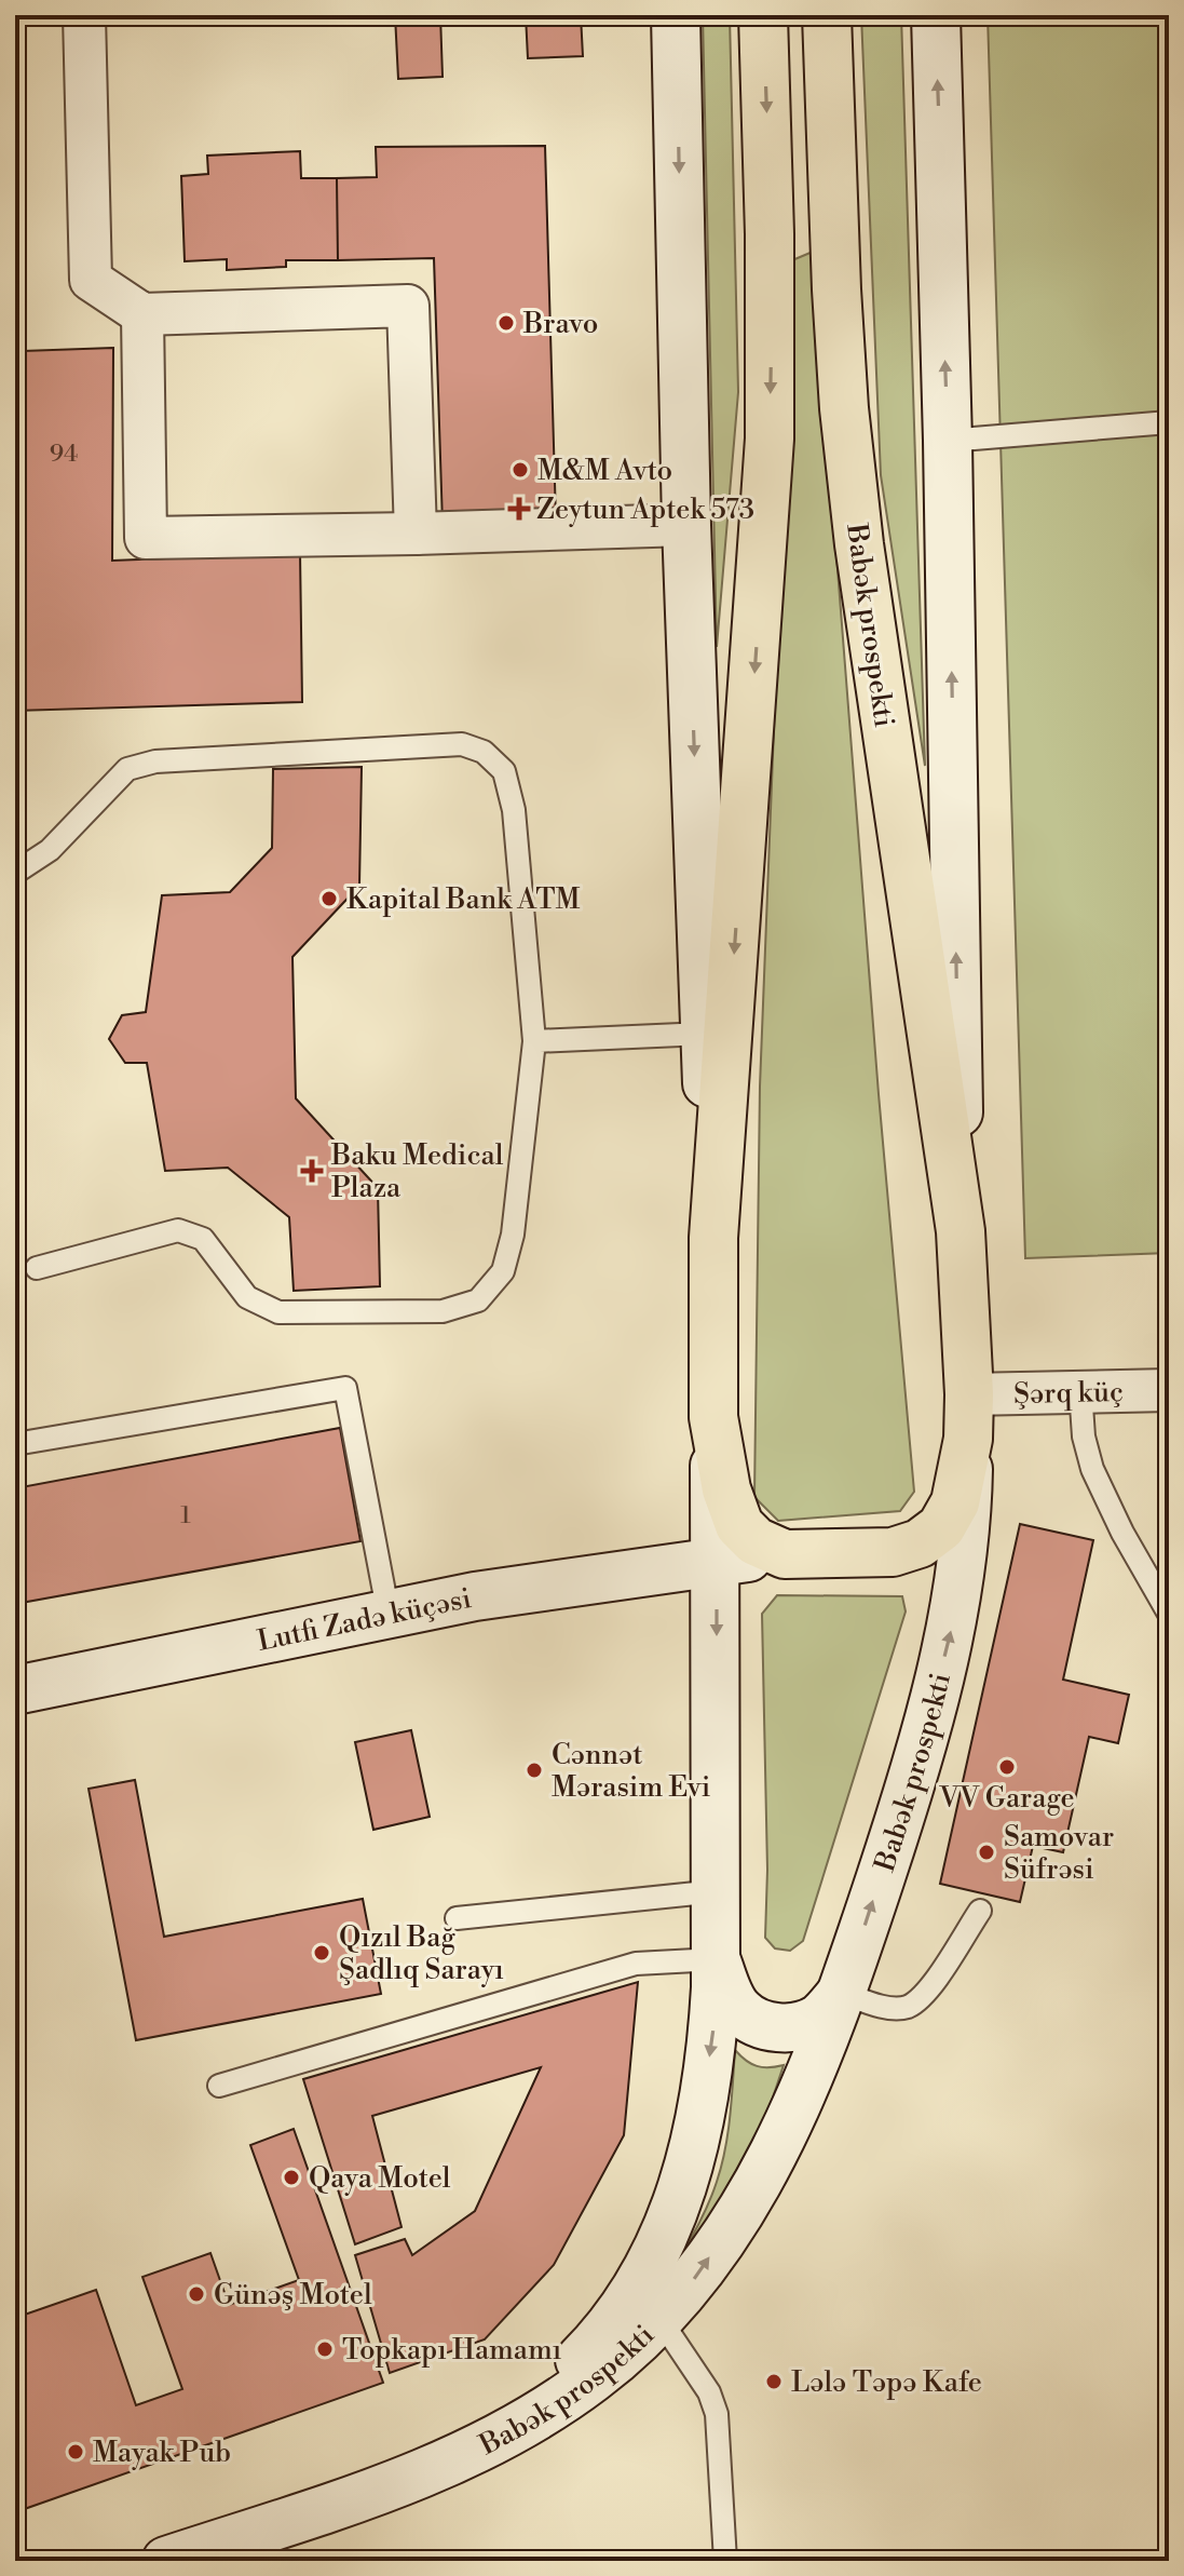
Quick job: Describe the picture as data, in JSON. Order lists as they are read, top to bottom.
{
  "streets": {
    "main road": ["Babək prospekti", "Lutfi Zadə küçəsi"],
    "street": ["Şərq küç"]
  },
  "crossings": [
    ["Babək prospekti", "Şərq küç"],
    ["Babək prospekti", "Lutfi Zadə küçəsi"]
  ],
  "places": {
    "other": [
      "Bravo",
      "M&M Avto",
      "Kapital Bank ATM",
      "VV Garage",
      "Cənnət Mərasim Evi",
      "Samovar Süfrəsi",
      "Qızıl Bağ Şadlıq Sarayı",
      "Qaya Motel",
      "Günəş Motel",
      "Topkapı Hamamı",
      "Lələ Təpə Kafe",
      "Mayak Pub"
    ],
    "health": ["Zeytun Aptek 573", "Baku Medical Plaza"]
  },
  "house_numbers": ["94", "1"]
}
